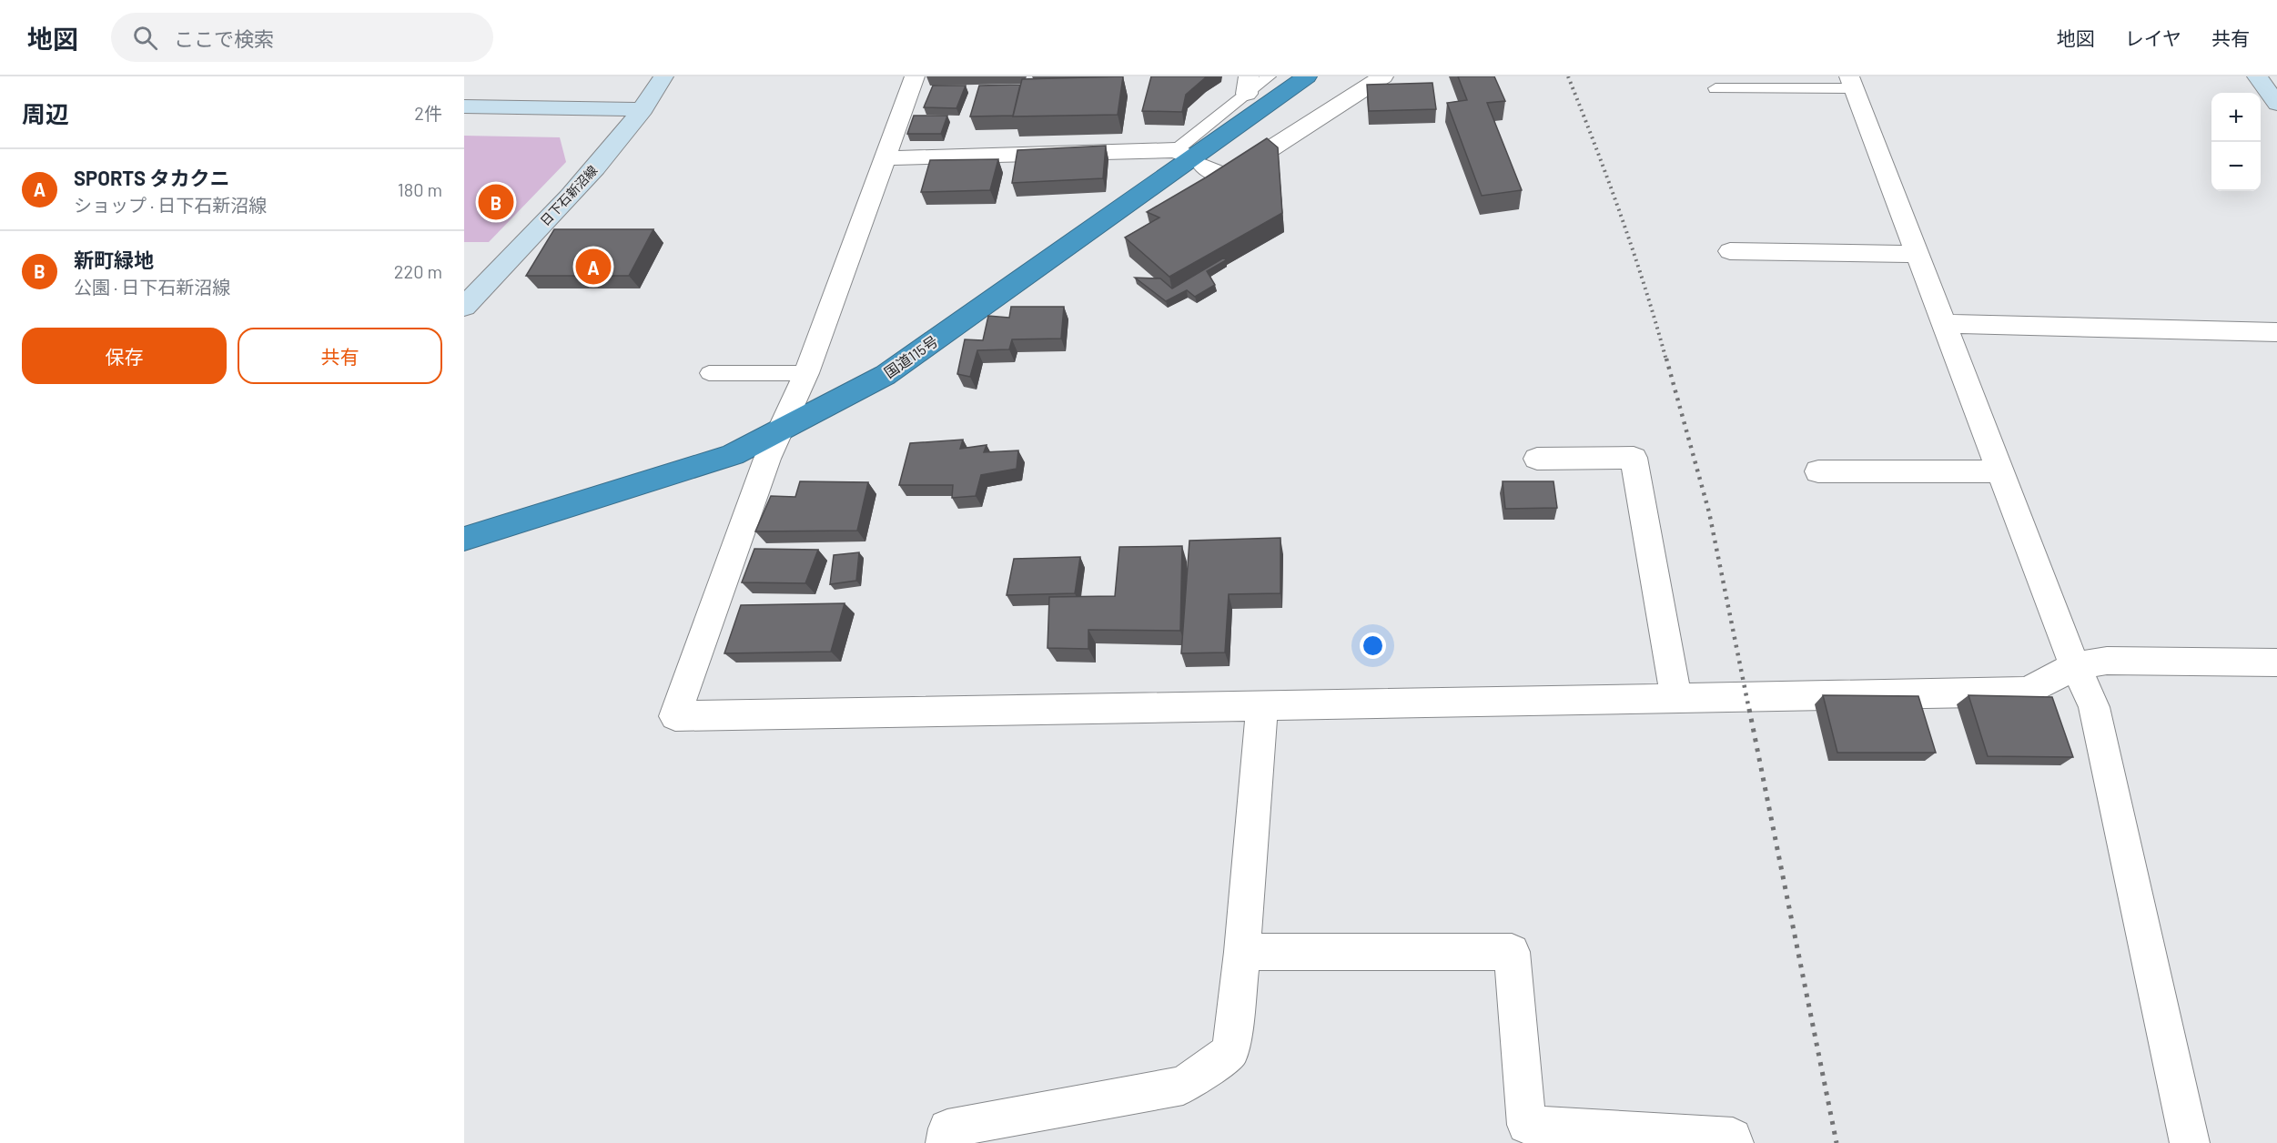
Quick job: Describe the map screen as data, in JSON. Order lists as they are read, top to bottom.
{
  "streets": {
    "highway": ["国道115号"],
    "main road": ["日下石新沼線"]
  },
  "page": {
    "header": "地図",
    "search": "ここで検索",
    "nav": ["地図", "レイヤ", "共有"],
    "heading": ["周辺", "2件"],
    "map_buttons": ["+", "−"],
    "list": [
      {
        "mark": "A",
        "name": "SPORTS タカクニ",
        "note": "ショップ · 日下石新沼線",
        "value": "180 m"
      },
      {
        "mark": "B",
        "name": "新町緑地",
        "note": "公園 · 日下石新沼線",
        "value": "220 m"
      }
    ],
    "pins": ["B", "A"],
    "buttons": ["保存", "共有"]
  }
}
